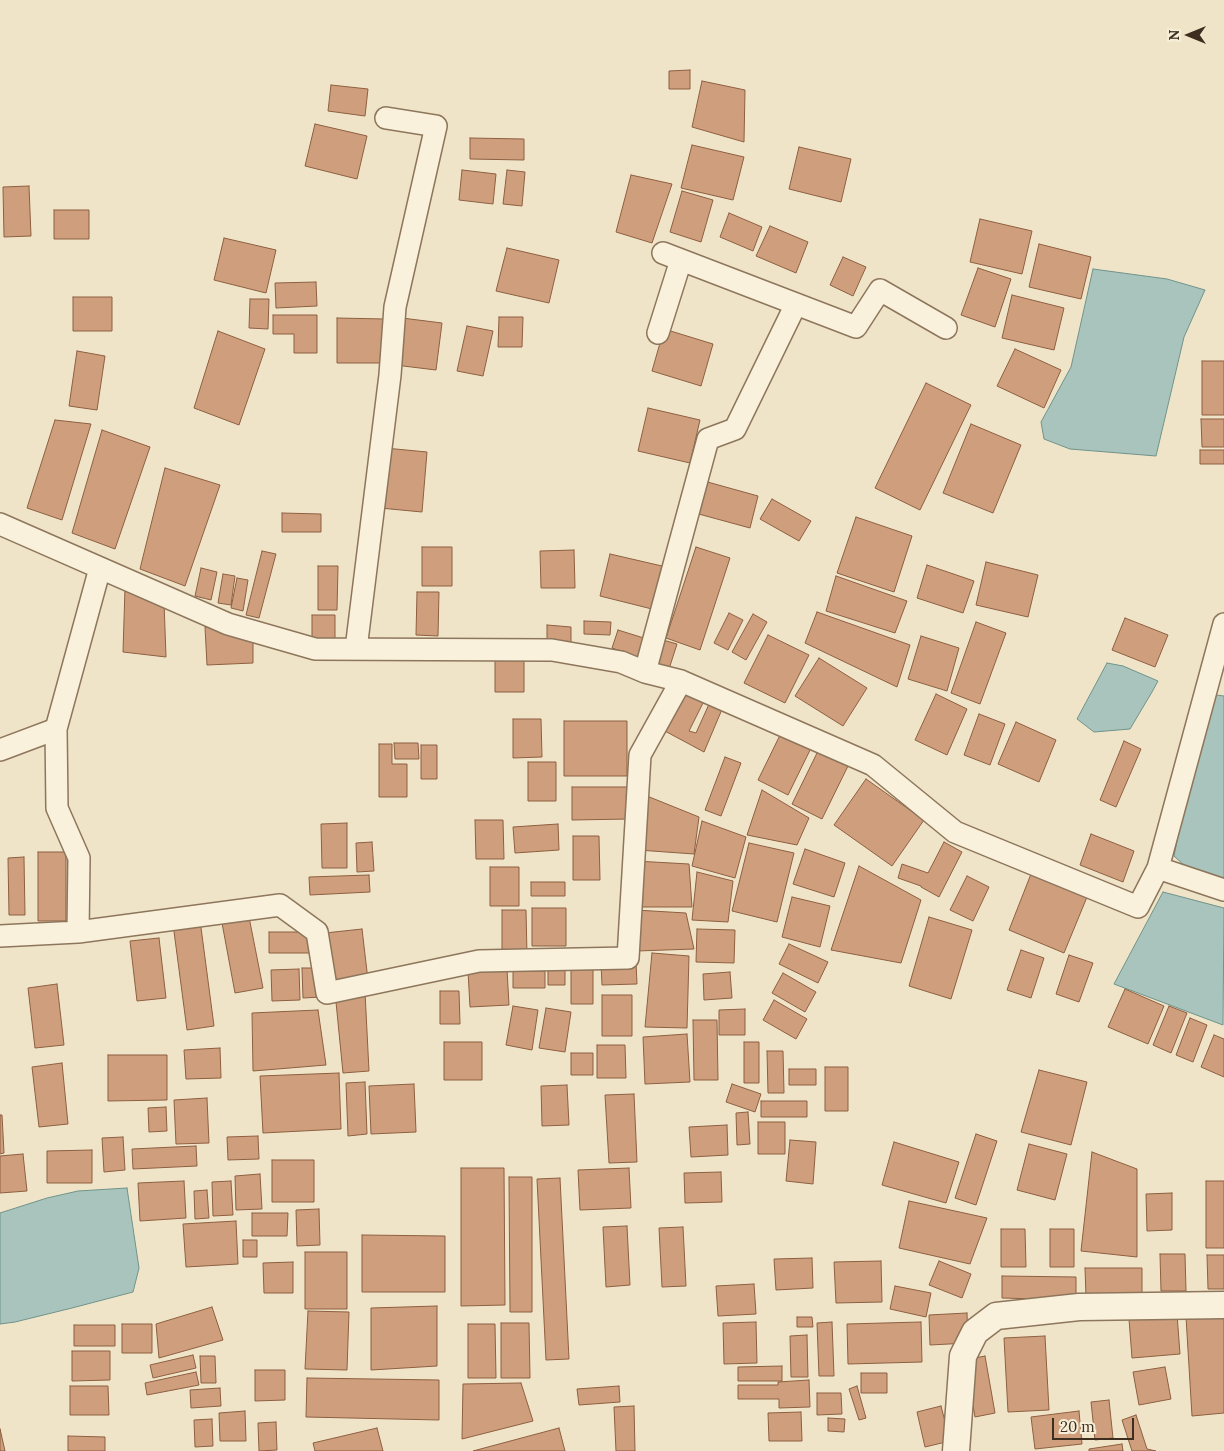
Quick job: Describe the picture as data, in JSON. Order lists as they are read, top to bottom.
{
  "scale_bar": "20 m",
  "north": "left"
}
